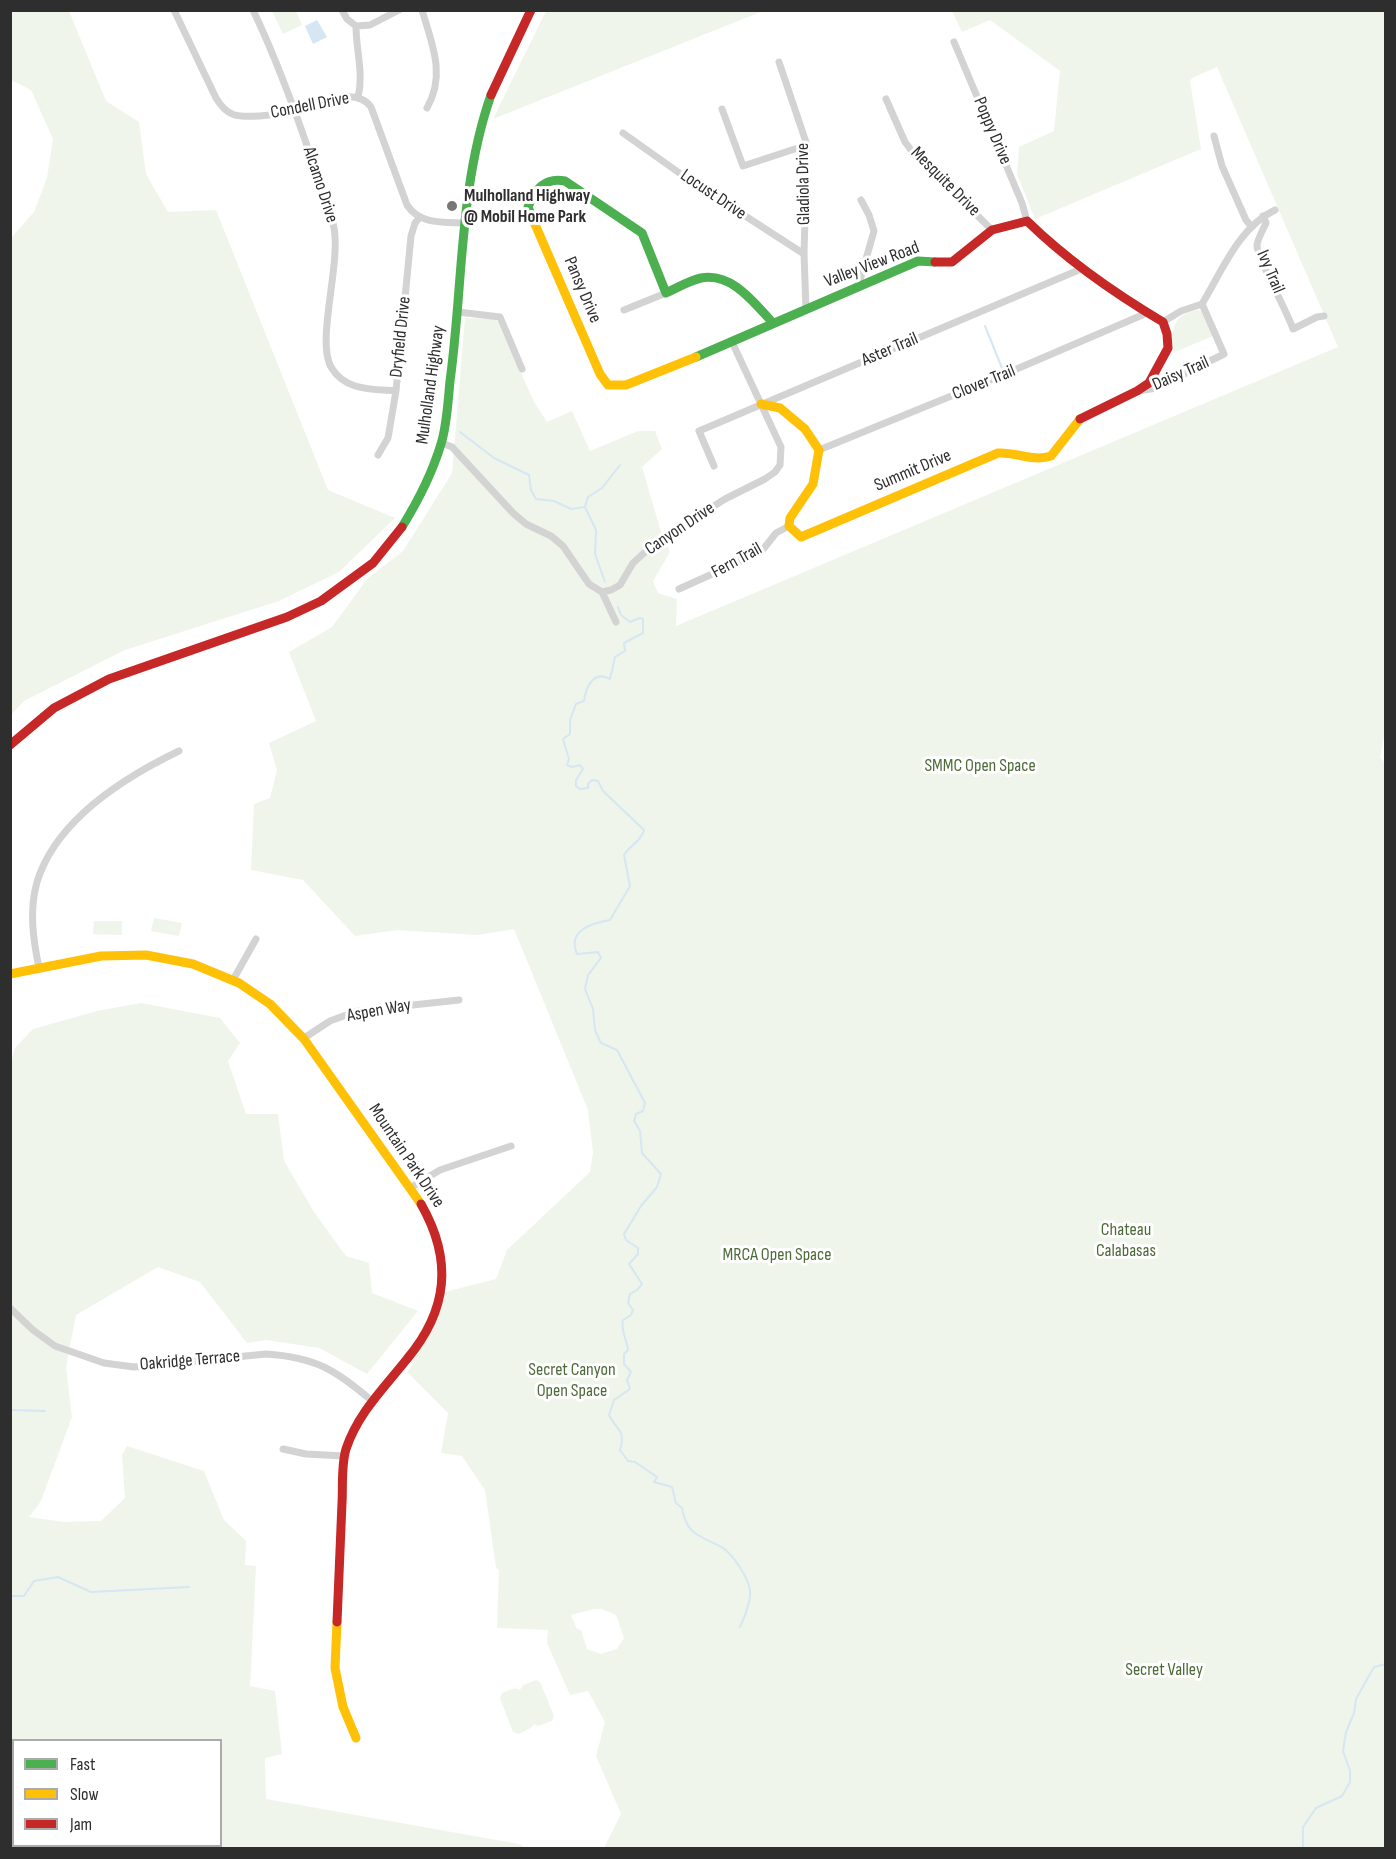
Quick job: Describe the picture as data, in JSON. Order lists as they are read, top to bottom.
{
  "streets": {
    "street": [
      "Condell Drive",
      "Poppy Drive",
      "Mesquite Drive",
      "Gladiola Drive",
      "Alcamo Drive",
      "Locust Drive",
      "Valley View Road",
      "Ivy Trail",
      "Pansy Drive",
      "Dryfield Drive",
      "Aster Trail",
      "Daisy Trail",
      "Clover Trail",
      "Mulholland Highway",
      "Summit Drive",
      "Canyon Drive",
      "Fern Trail",
      "Aspen Way",
      "Mountain Park Drive",
      "Oakridge Terrace"
    ]
  },
  "crossings": [
    ["Condell Drive", "Alcamo Drive"],
    ["Condell Drive", "Dryfield Drive"],
    ["Poppy Drive", "Valley View Road"],
    ["Mesquite Drive", "Valley View Road"],
    ["Gladiola Drive", "Locust Drive"],
    ["Gladiola Drive", "Valley View Road"],
    ["Alcamo Drive", "Dryfield Drive"],
    ["Valley View Road", "Pansy Drive"],
    ["Valley View Road", "Canyon Drive"],
    ["Aster Trail", "Canyon Drive"],
    ["Daisy Trail", "Summit Drive"],
    ["Summit Drive", "Fern Trail"],
    ["Aspen Way", "Mountain Park Drive"],
    ["Mountain Park Drive", "Oakridge Terrace"]
  ],
  "parks": [
    "SMMC Open Space",
    "Chateau Calabasas",
    "MRCA Open Space",
    "Secret Canyon Open Space",
    "Secret Valley"
  ],
  "places": ["Mulholland Highway @ Mobil Home Park"],
  "legend": ["Fast", "Slow", "Jam"]
}
